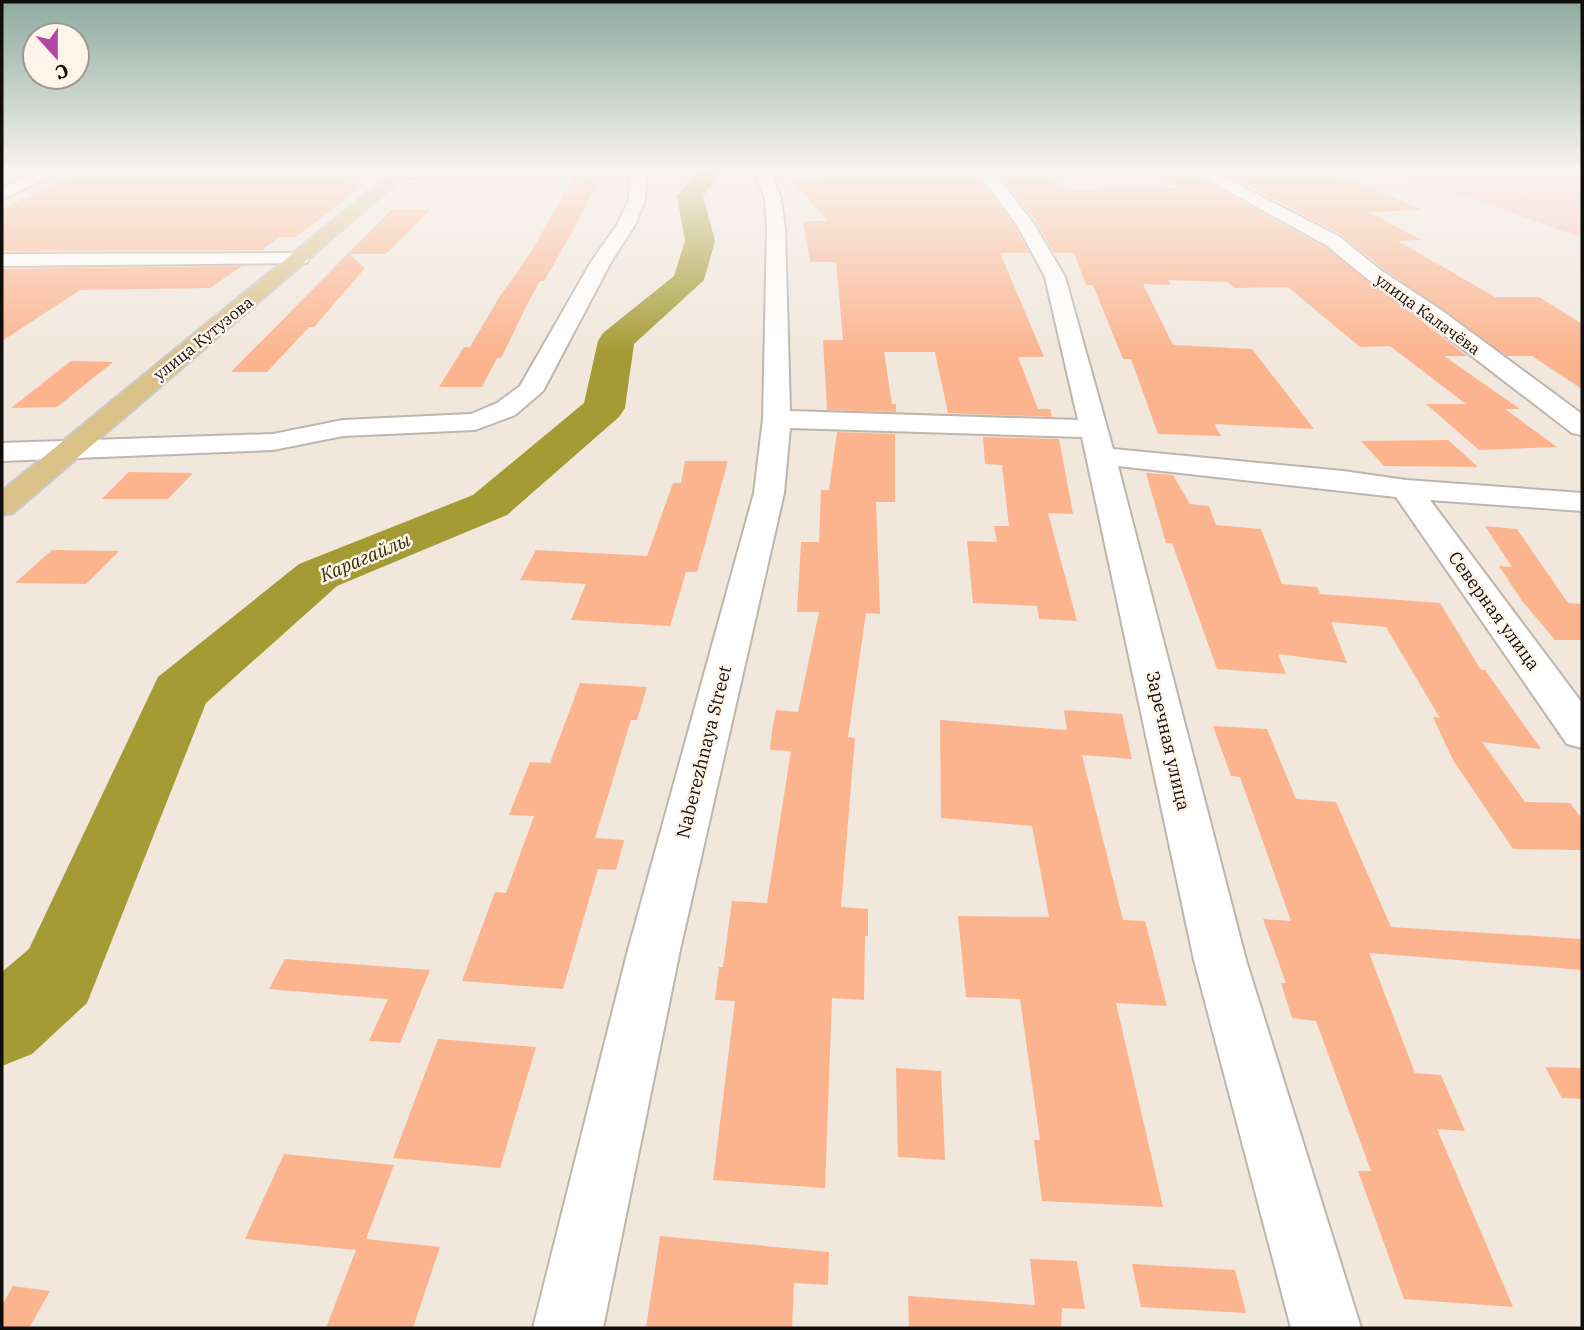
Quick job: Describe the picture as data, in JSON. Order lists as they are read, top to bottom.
{
  "streets": {
    "main road": ["улица Кутузова"],
    "street": [
      "улица Калачёва",
      "Северная улица",
      "Заречная улица",
      "Naberezhnaya Street"
    ]
  },
  "water": ["Карагайлы"],
  "north": "bottom"
}
